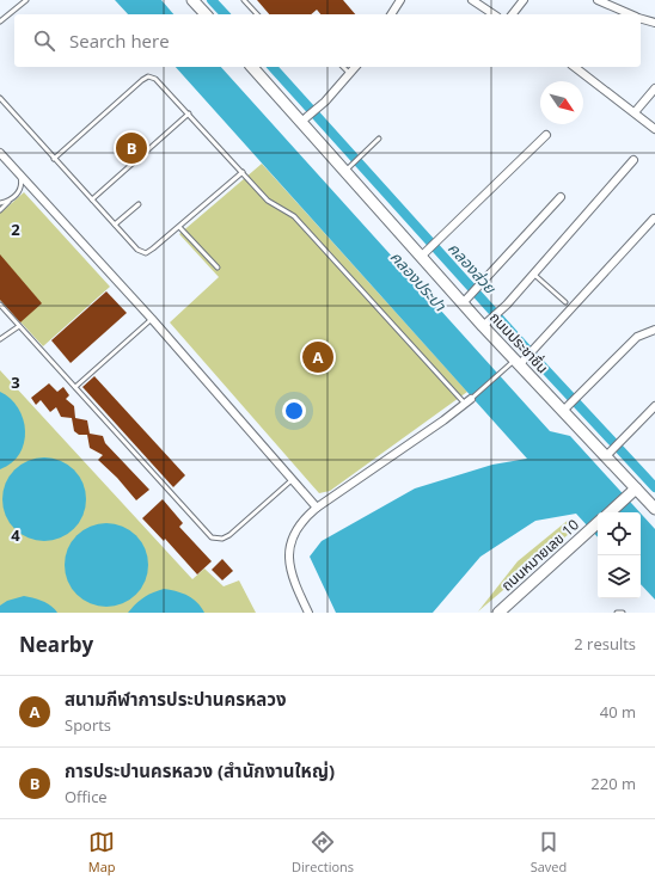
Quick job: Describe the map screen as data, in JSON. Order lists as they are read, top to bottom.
{
  "streets": {
    "main road": ["ถนนประชาชื่น", "ถนนหมายเลข 10"]
  },
  "water": ["คลองส่วย", "คลองประปา"],
  "north": "bottom right",
  "page": {
    "search": "Search here",
    "pins": ["B", "A"],
    "heading": ["Nearby", "2 results"],
    "list": [
      {
        "mark": "A",
        "name": "สนามกีฬาการประปานครหลวง",
        "note": "Sports",
        "value": "40 m"
      },
      {
        "mark": "B",
        "name": "การประปานครหลวง (สำนักงานใหญ่)",
        "note": "Office",
        "value": "220 m"
      }
    ],
    "nav": ["Map", "Directions", "Saved"]
  },
  "grid": {
    "rows": ["2", "3", "4"]
  }
}
